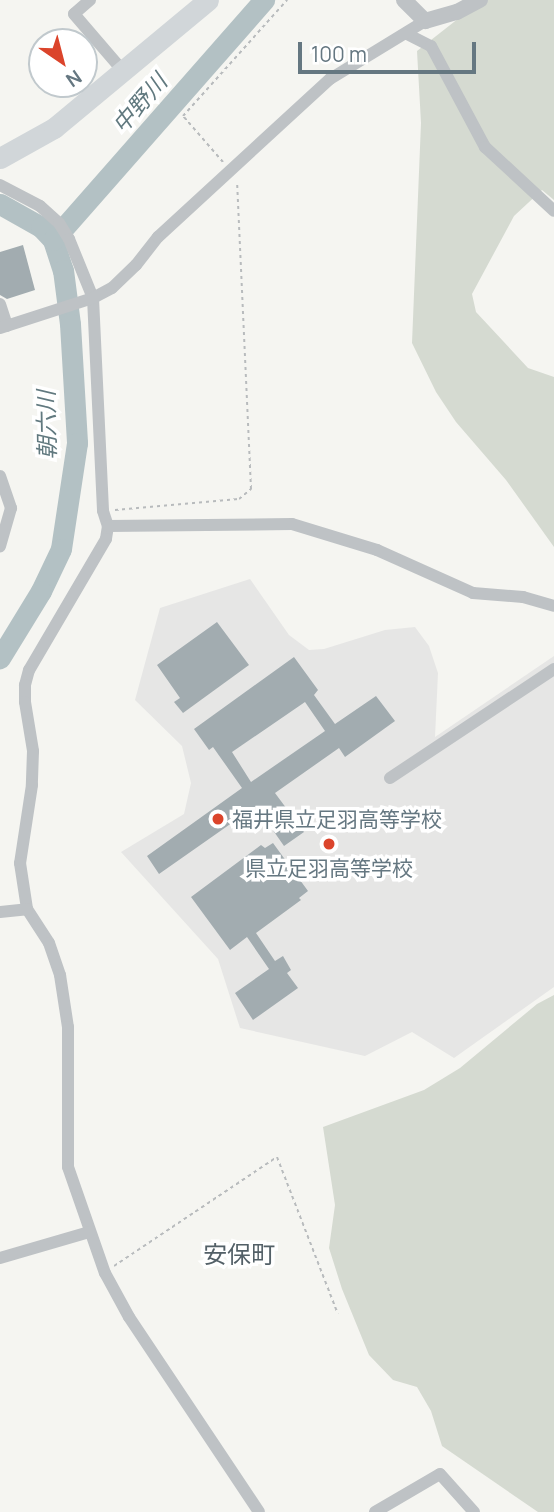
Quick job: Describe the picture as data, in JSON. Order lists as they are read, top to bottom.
{
  "districts": ["安保町"],
  "water": ["中野川", "朝六川"],
  "places": ["福井県立足羽高等学校", "県立足羽高等学校"],
  "scale_bar": "100 m",
  "north": "bottom right"
}
